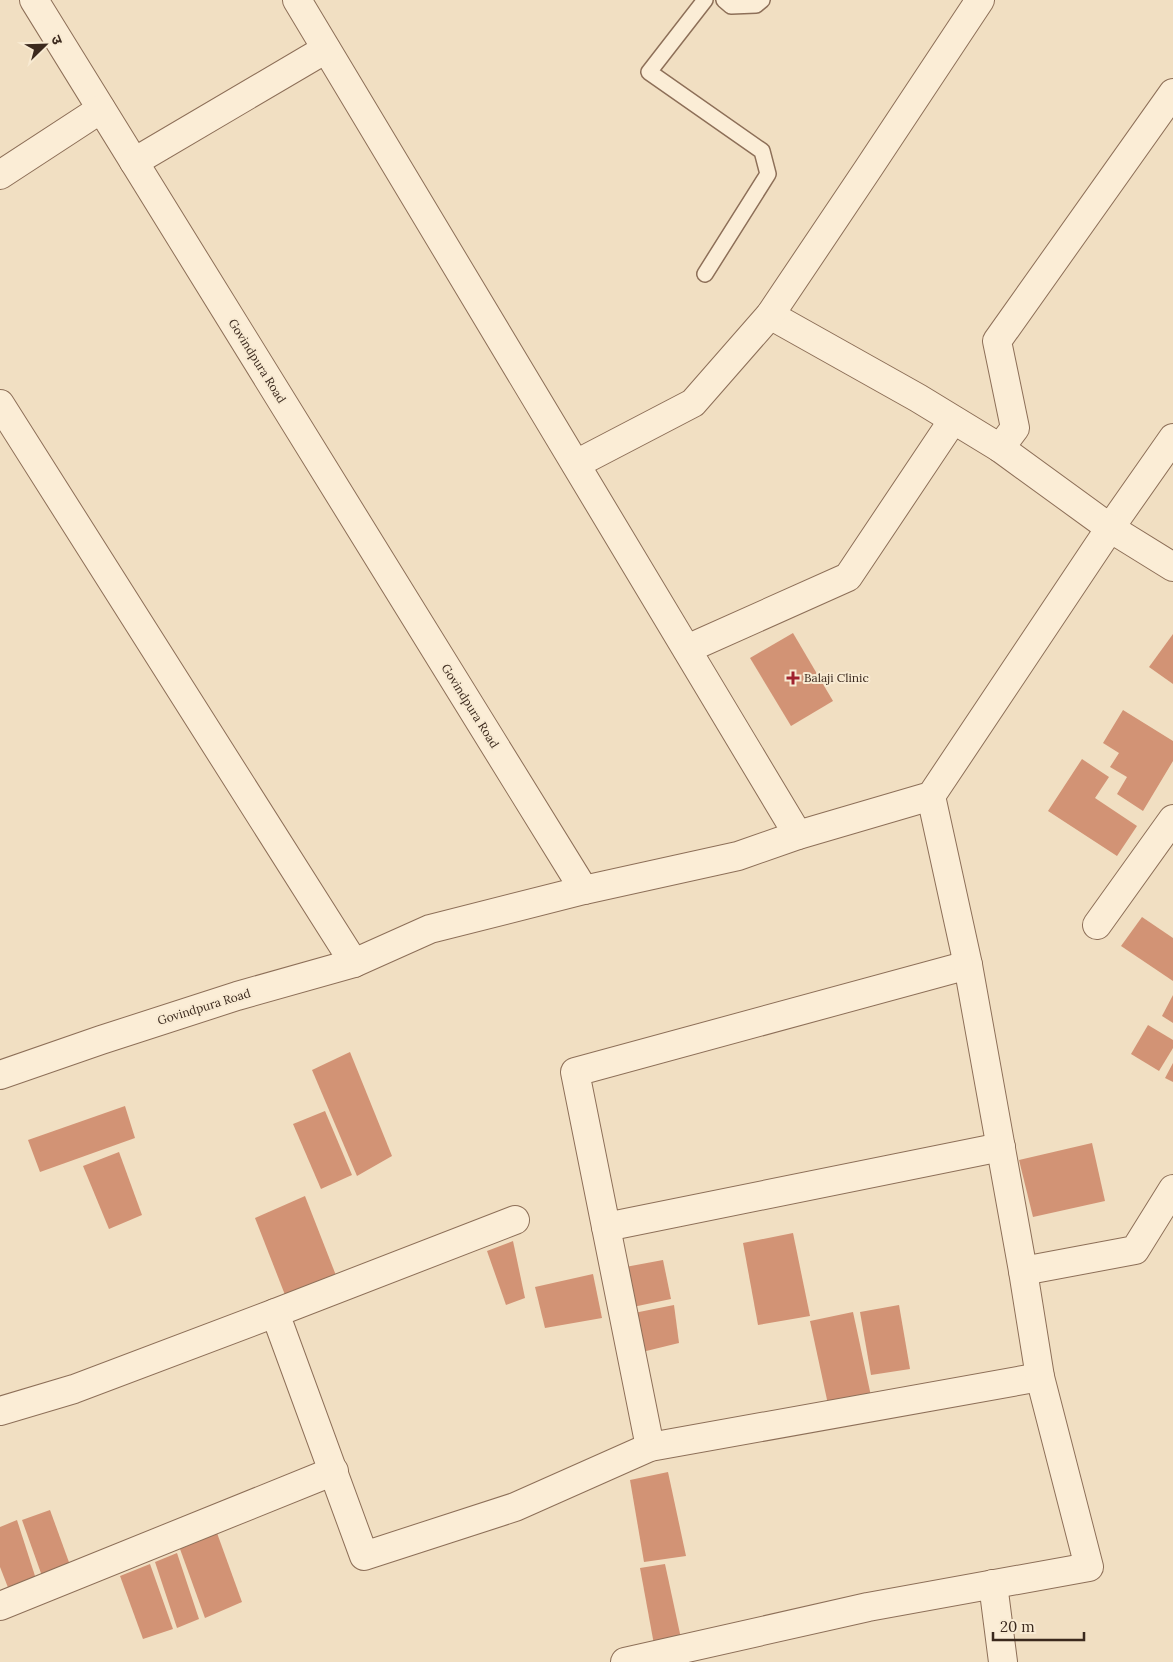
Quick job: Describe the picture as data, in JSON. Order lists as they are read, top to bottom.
{
  "streets": {
    "street": ["Govindpura Road"]
  },
  "places": {
    "health": ["Balaji Clinic"]
  },
  "scale_bar": "20 m",
  "north": "top right"
}
